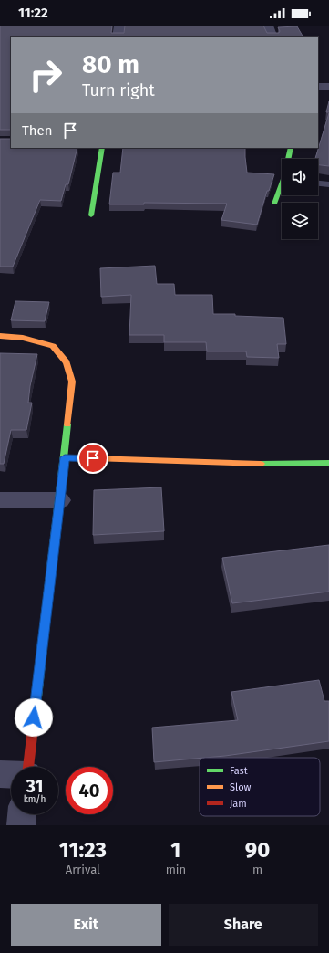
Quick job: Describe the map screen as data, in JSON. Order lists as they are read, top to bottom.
{
  "legend": ["Fast", "Slow", "Jam"],
  "page": {
    "status": "11:22",
    "turn": ["80 m", "Turn right"],
    "then": "Then",
    "speed": "31 km/h",
    "limit": "40",
    "eta": [
      "11:23",
      "Arrival",
      "1",
      "min",
      "90",
      "m"
    ],
    "buttons": ["Exit", "Share"]
  }
}
